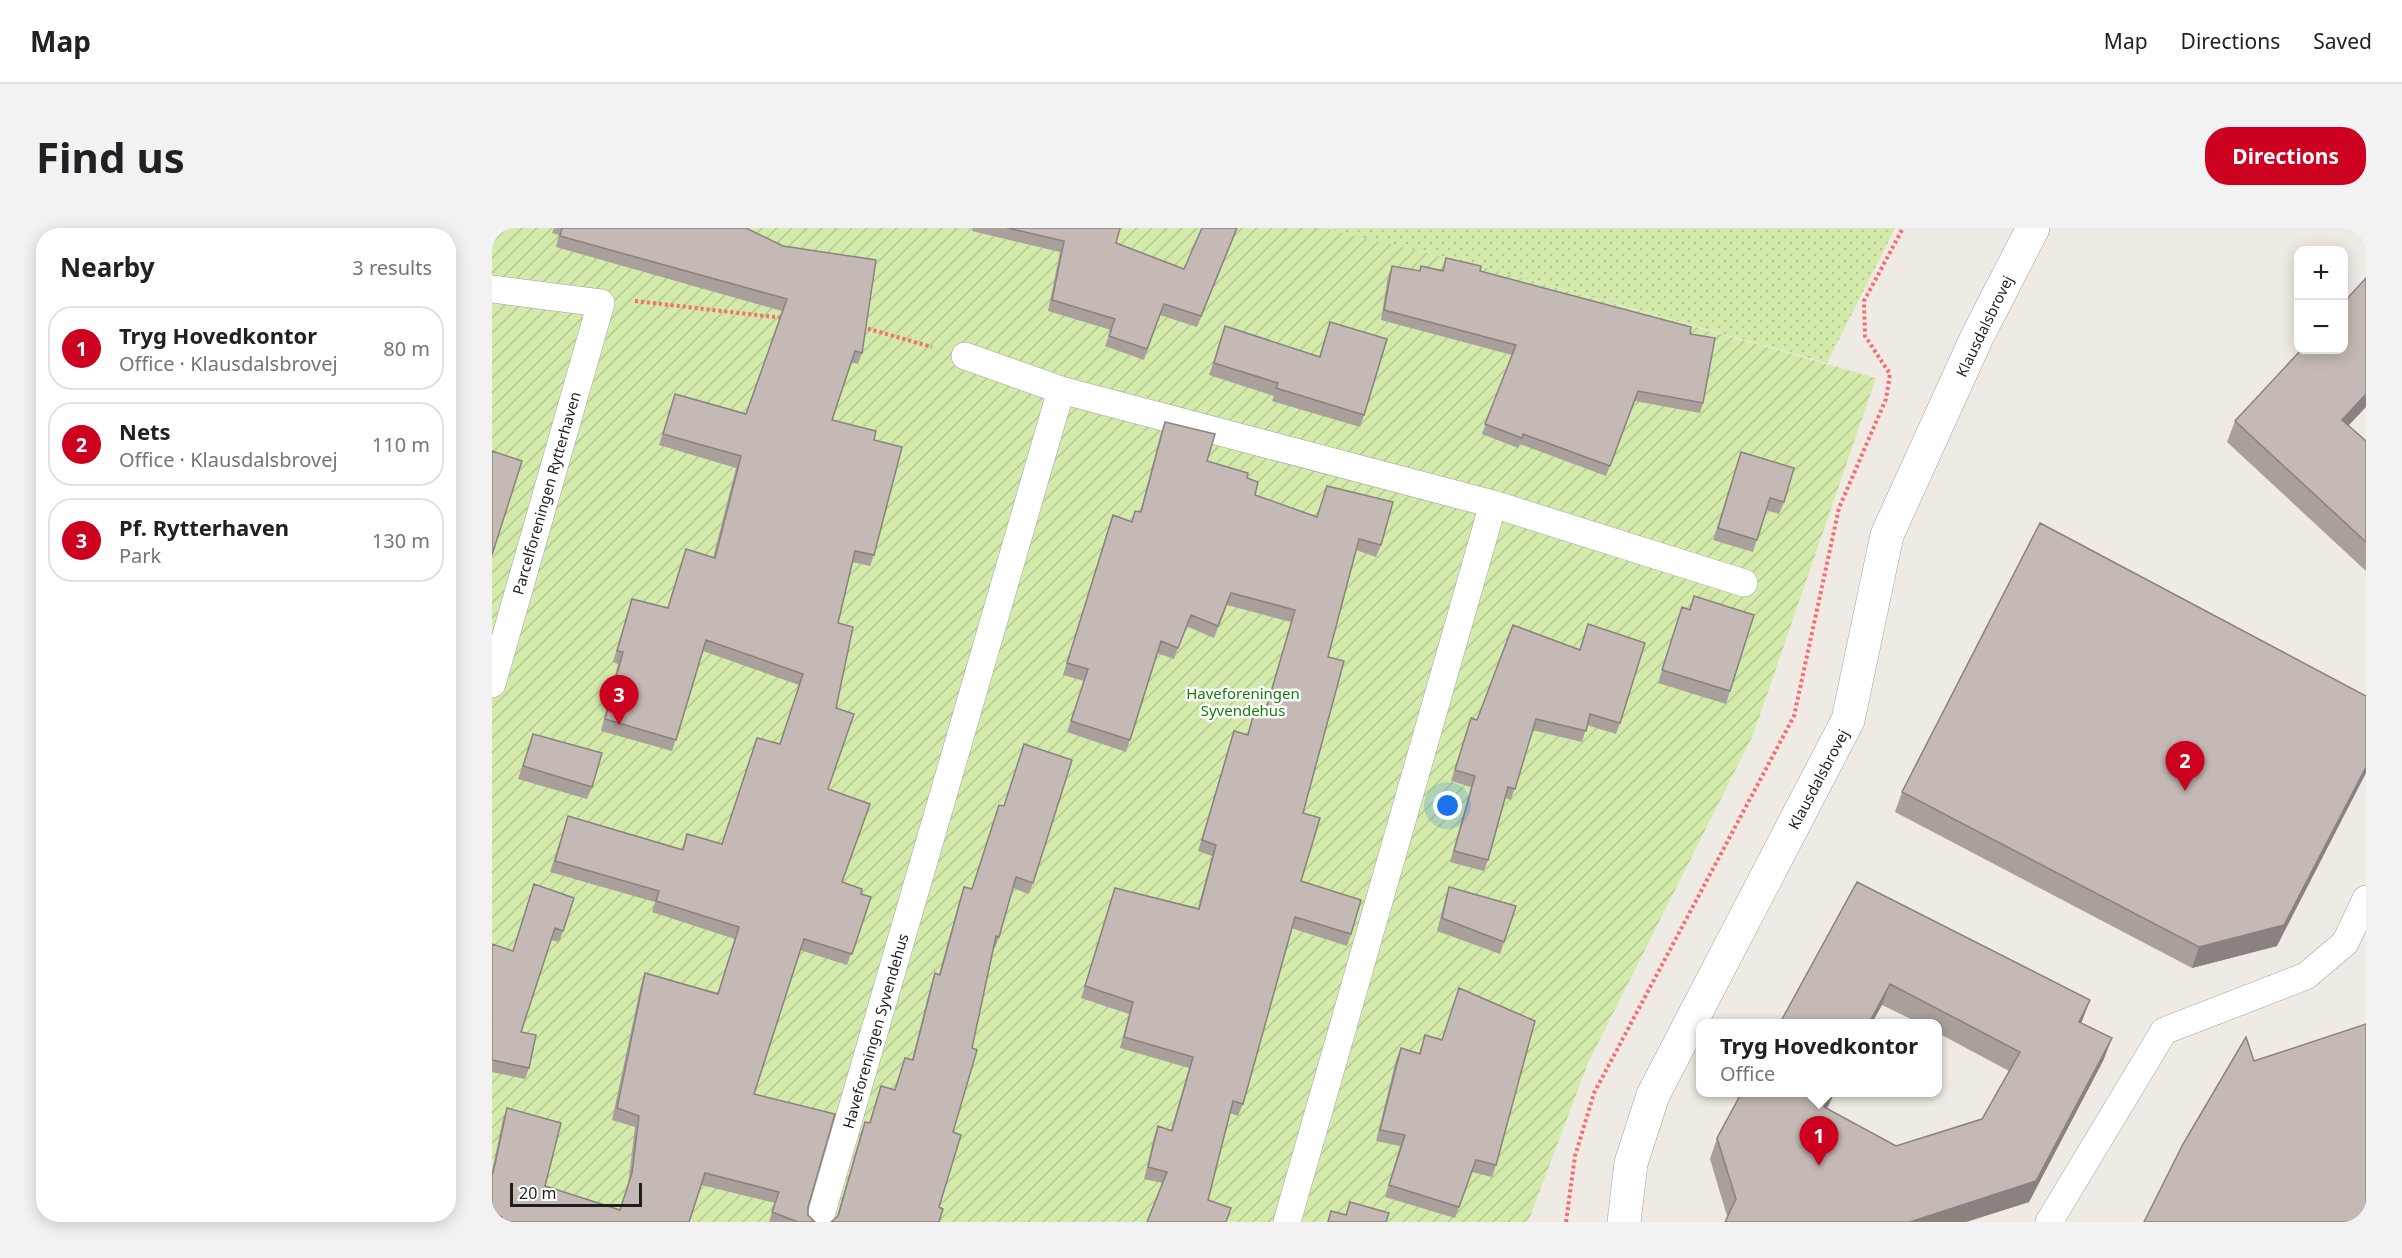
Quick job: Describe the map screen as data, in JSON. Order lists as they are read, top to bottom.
{
  "streets": {
    "street": ["Klausdalsbrovej"],
    "lane": ["Parcelforeningen Rytterhaven", "Haveforeningen Syvendehus"]
  },
  "parks": ["Haveforeningen Syvendehus"],
  "scale_bar": "20 m",
  "page": {
    "header": "Map",
    "nav": ["Map", "Directions", "Saved"],
    "buttons": "Directions",
    "title": "Find us",
    "heading": ["Nearby", "3 results"],
    "map_buttons": ["+", "−"],
    "list": [
      {
        "mark": "1",
        "name": "Tryg Hovedkontor",
        "note": "Office · Klausdalsbrovej",
        "value": "80 m"
      },
      {
        "mark": "2",
        "name": "Nets",
        "note": "Office · Klausdalsbrovej",
        "value": "110 m"
      },
      {
        "mark": "3",
        "name": "Pf. Rytterhaven",
        "note": "Park",
        "value": "130 m"
      }
    ],
    "pins": ["3", "2", "1"],
    "popup": ["Tryg Hovedkontor", "Office"],
    "scale": "20 m"
  }
}
